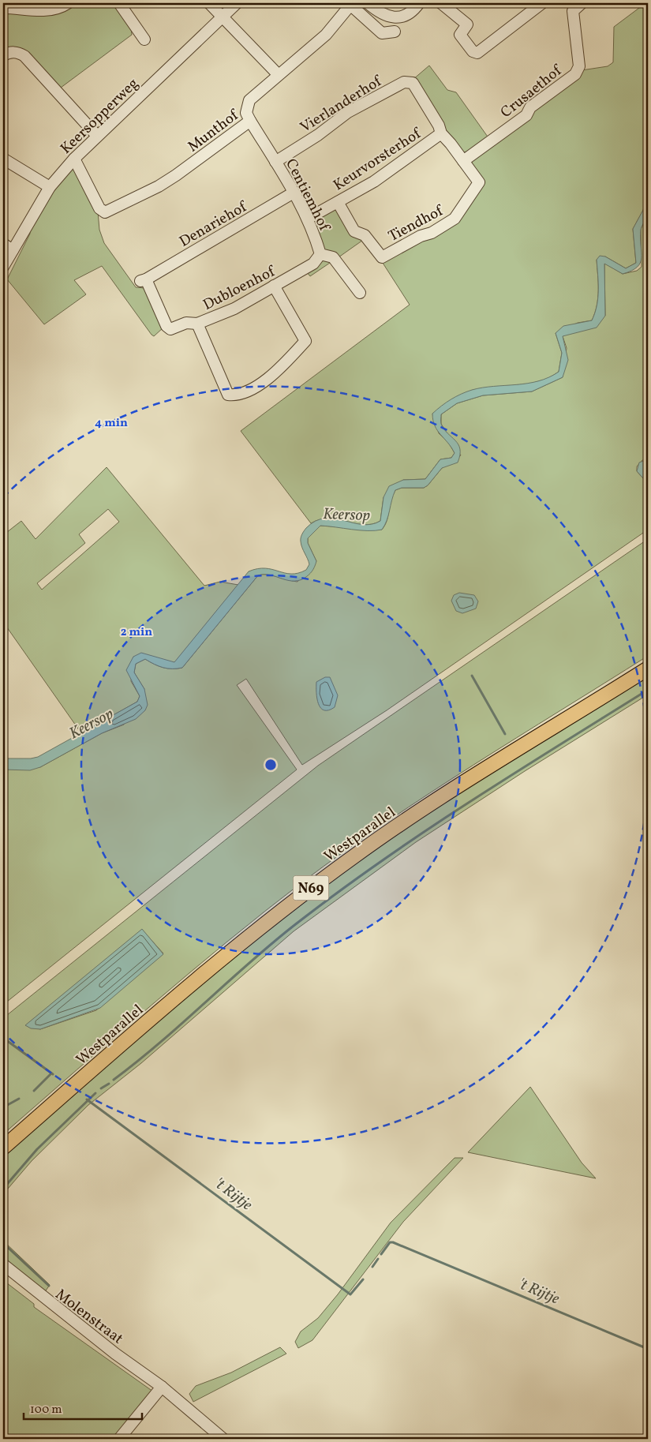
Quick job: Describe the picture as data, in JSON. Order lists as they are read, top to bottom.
{
  "streets": {
    "main road": ["Westparallel", "N69"],
    "street": [
      "Crusaethof",
      "Vierlanderhof",
      "Keersopperweg",
      "Munthof",
      "Keurvorsterhof",
      "Centiemhof",
      "Tiendhof",
      "Denariehof",
      "Dubloenhof",
      "Molenstraat"
    ]
  },
  "crossings": [
    ["Crusaethof", "Tiendhof"],
    ["Vierlanderhof", "Keurvorsterhof"],
    ["Vierlanderhof", "Centiemhof"],
    ["Vierlanderhof", "Tiendhof"],
    ["Keersopperweg", "Munthof"],
    ["Munthof", "Centiemhof"],
    ["Keurvorsterhof", "Centiemhof"],
    ["Keurvorsterhof", "Tiendhof"],
    ["Centiemhof", "Denariehof"],
    ["Centiemhof", "Dubloenhof"],
    ["Denariehof", "Dubloenhof"]
  ],
  "water": ["Keersop", "'t Rijtje"],
  "scale_bar": "100 m",
  "rings": ["4 min", "2 min"]
}
